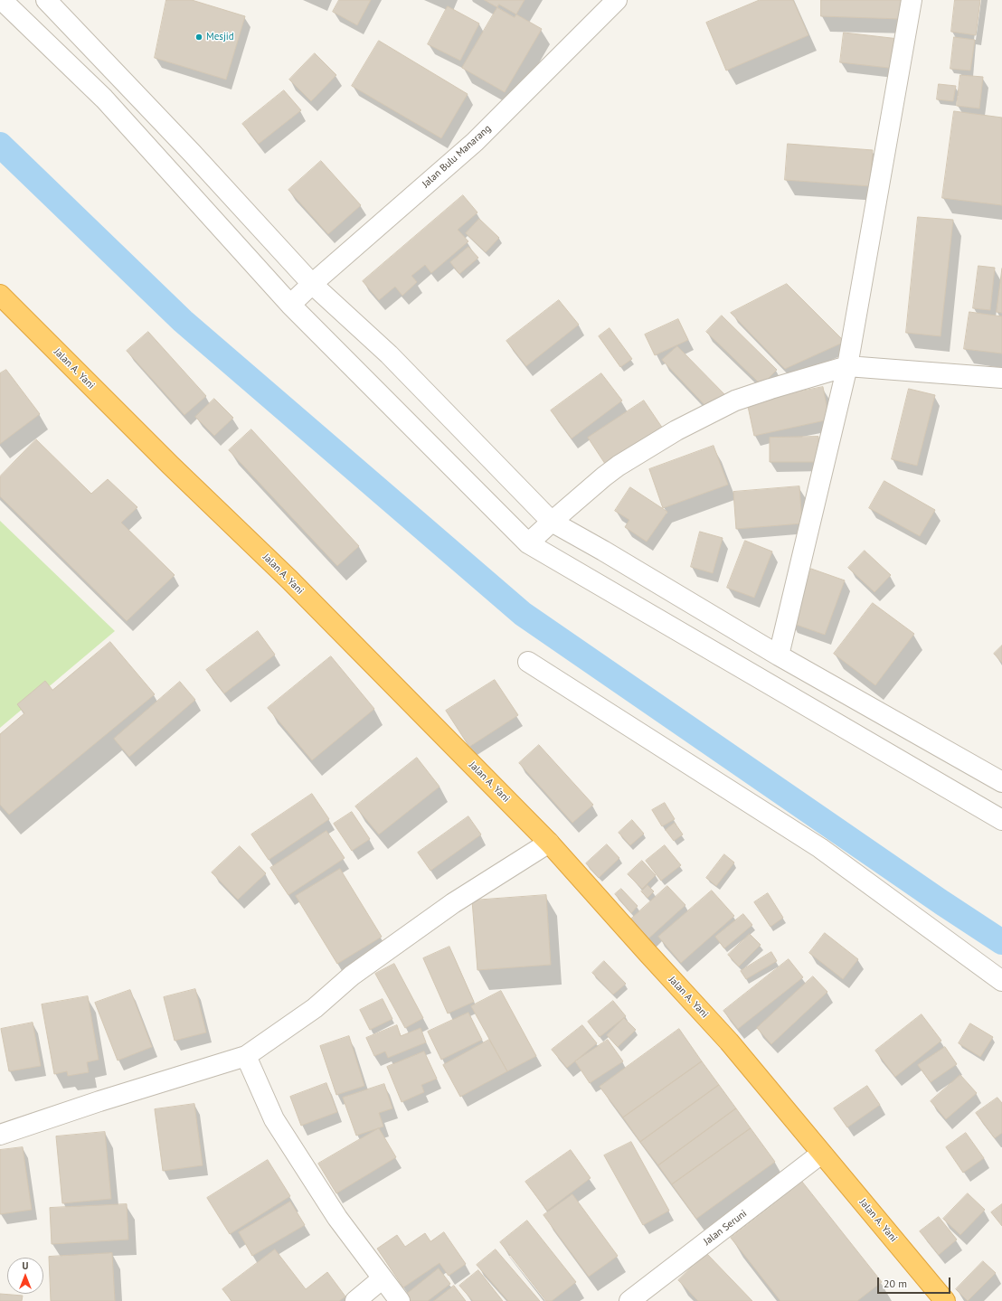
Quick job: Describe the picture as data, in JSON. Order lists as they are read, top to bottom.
{
  "streets": {
    "highway": ["Jalan A. Yani"],
    "street": ["Jalan Bulu Manarang", "Jalan Seruni"]
  },
  "crossings": [
    ["Jalan A. Yani", "Jalan Seruni"]
  ],
  "places": ["Mesjid"],
  "scale_bar": "20 m",
  "north": "top"
}
